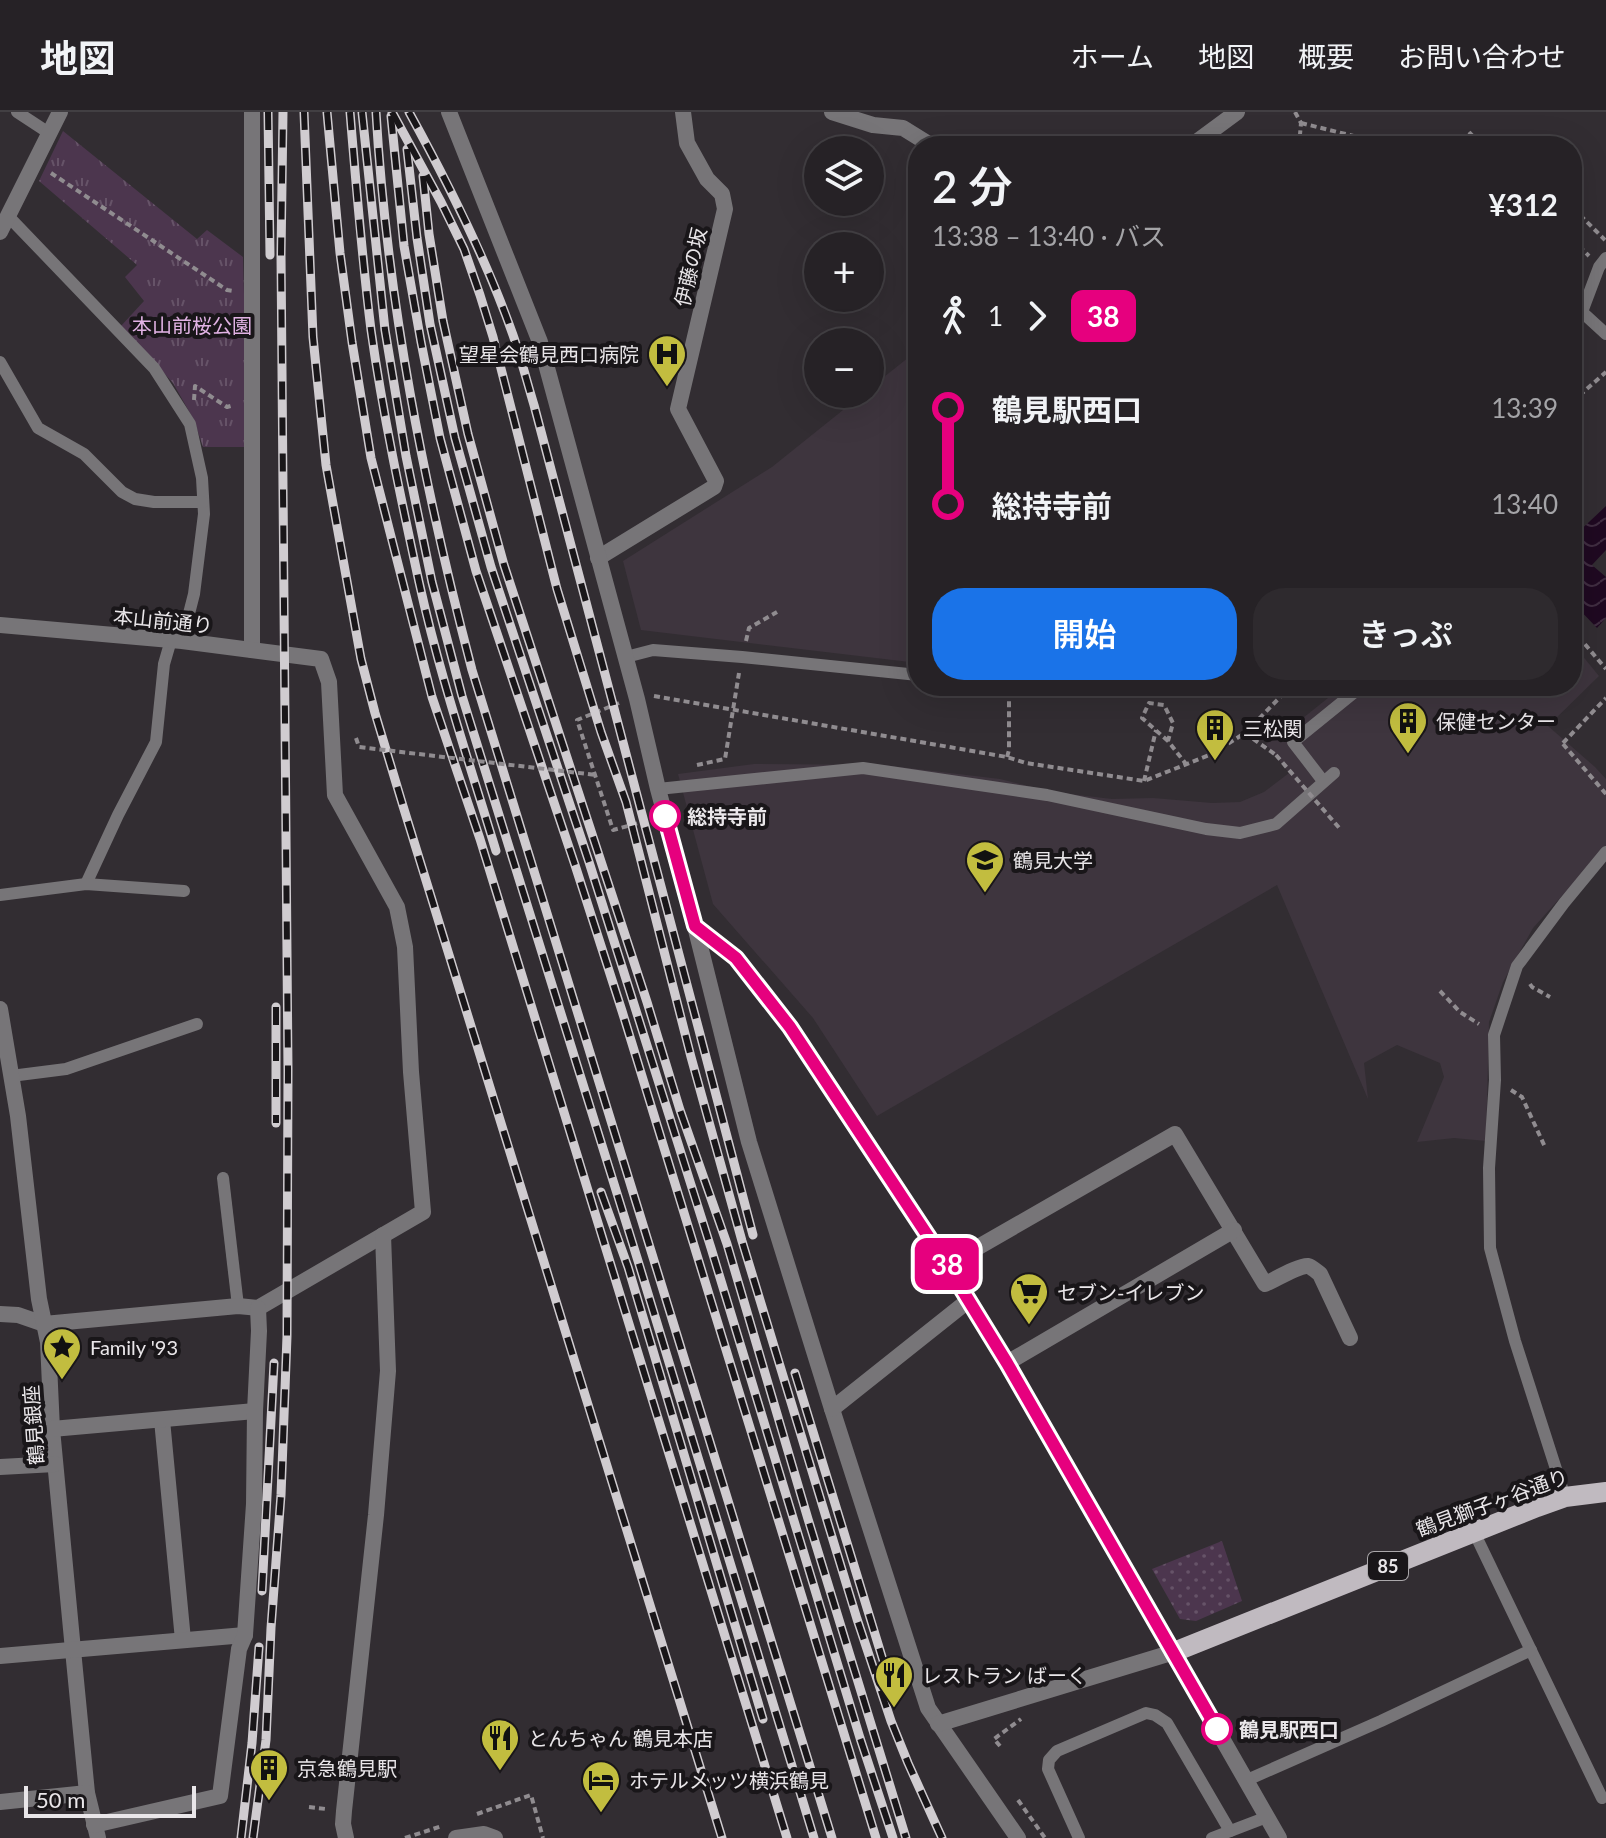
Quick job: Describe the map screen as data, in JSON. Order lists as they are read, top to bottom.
{
  "streets": {
    "main road": ["鶴見獅子ヶ谷通り", "85"],
    "street": ["伊藤の坂", "本山前通り", "鶴見銀座"]
  },
  "parks": ["本山前桜公園"],
  "places": {
    "hospital": ["望星会鶴見西口病院"],
    "building": ["保健センター", "三松関", "京急鶴見駅"],
    "other": ["総持寺前", "鶴見駅西口"],
    "school or university": ["鶴見大学"],
    "supermarket": ["セブン-イレブン"],
    "place": ["Family '93"],
    "restaurant": ["レストラン ばーく", "とんちゃん 鶴見本店"],
    "hotel": ["ホテルメッツ横浜鶴見"]
  },
  "lines": ["bus line 38"],
  "scale_bar": "50 m",
  "page": {
    "header": "地図",
    "nav": [
      "ホーム",
      "地図",
      "概要",
      "お問い合わせ"
    ],
    "on_map": "38",
    "map_buttons": ["+", "−"],
    "heading": ["2 分", "13:38 – 13:40 · バス", "¥312"],
    "legs": ["1", "38"],
    "list": [
      {
        "name": "鶴見駅西口",
        "value": "13:39"
      },
      {
        "name": "総持寺前",
        "value": "13:40"
      }
    ],
    "buttons": ["開始", "きっぷ"],
    "scale": "50 m"
  }
}
